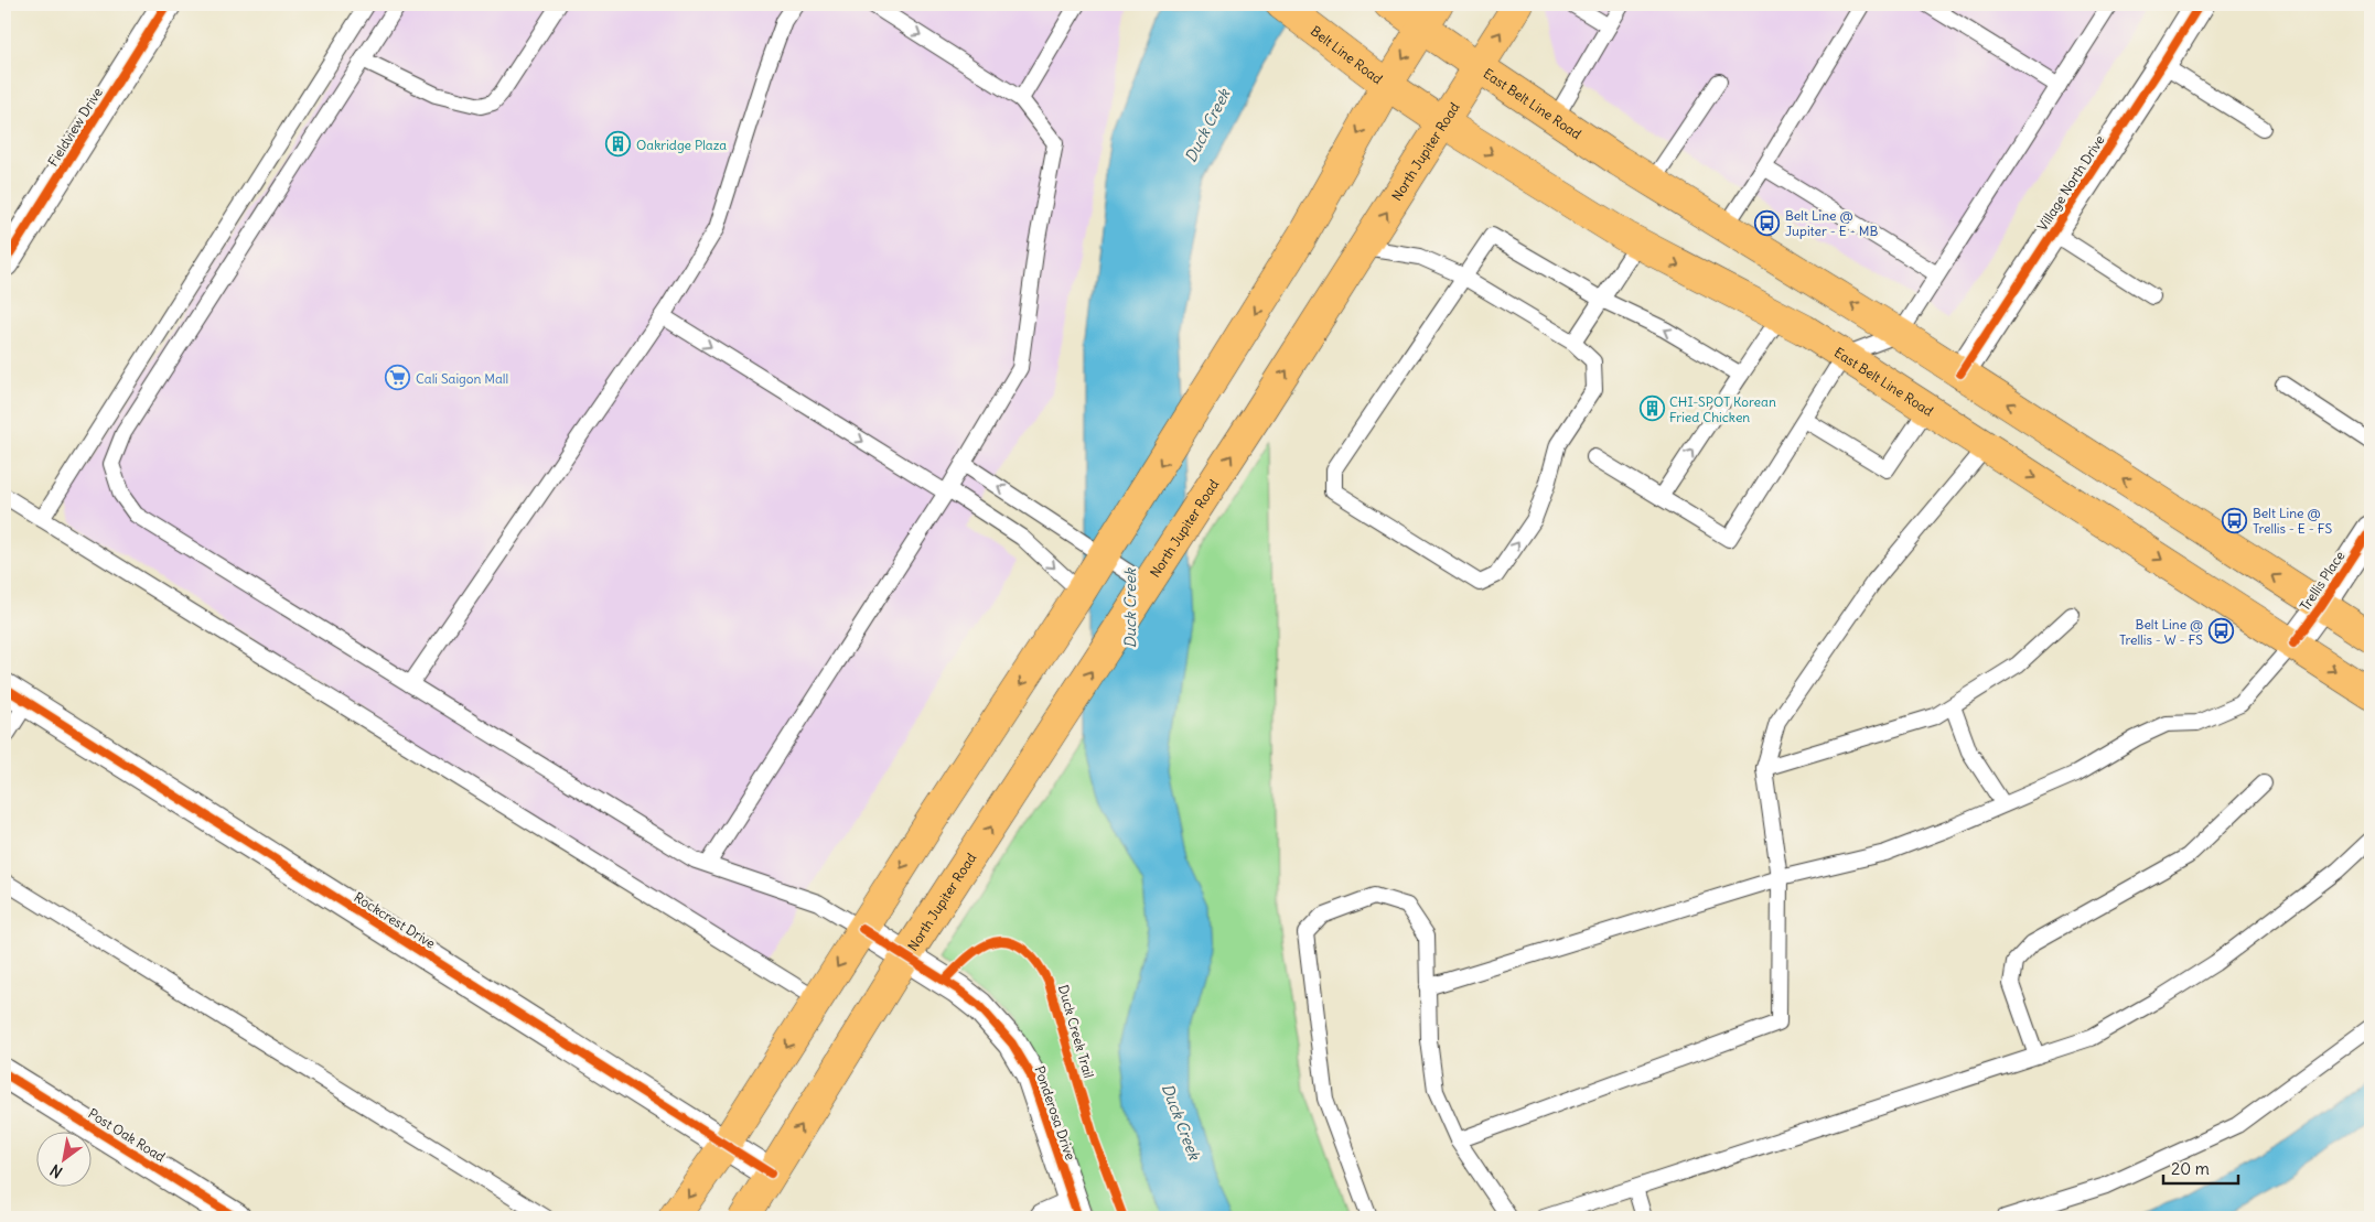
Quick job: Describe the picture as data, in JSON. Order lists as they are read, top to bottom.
{
  "streets": {
    "main road": ["Belt Line Road", "East Belt Line Road", "North Jupiter Road"],
    "street": [
      "Fieldview Drive",
      "Village North Drive",
      "Trellis Place",
      "Rockcrest Drive",
      "Ponderosa Drive",
      "Post Oak Road"
    ],
    "cycle path": ["Duck Creek Trail"]
  },
  "crossings": [
    ["Belt Line Road", "East Belt Line Road"],
    ["East Belt Line Road", "North Jupiter Road"],
    ["East Belt Line Road", "Village North Drive"],
    ["East Belt Line Road", "Trellis Place"],
    ["North Jupiter Road", "Rockcrest Drive"],
    ["North Jupiter Road", "Ponderosa Drive"]
  ],
  "water": ["Duck Creek"],
  "places": {
    "building": ["Oakridge Plaza", "CHI-SPOT Korean Fried Chicken"],
    "bus stop": ["Belt Line @ Jupiter - E - MB", "Belt Line @ Trellis - E - FS", "Belt Line @ Trellis - W - FS"],
    "supermarket": ["Cali Saigon Mall"]
  },
  "scale_bar": "20 m",
  "north": "bottom left"
}
